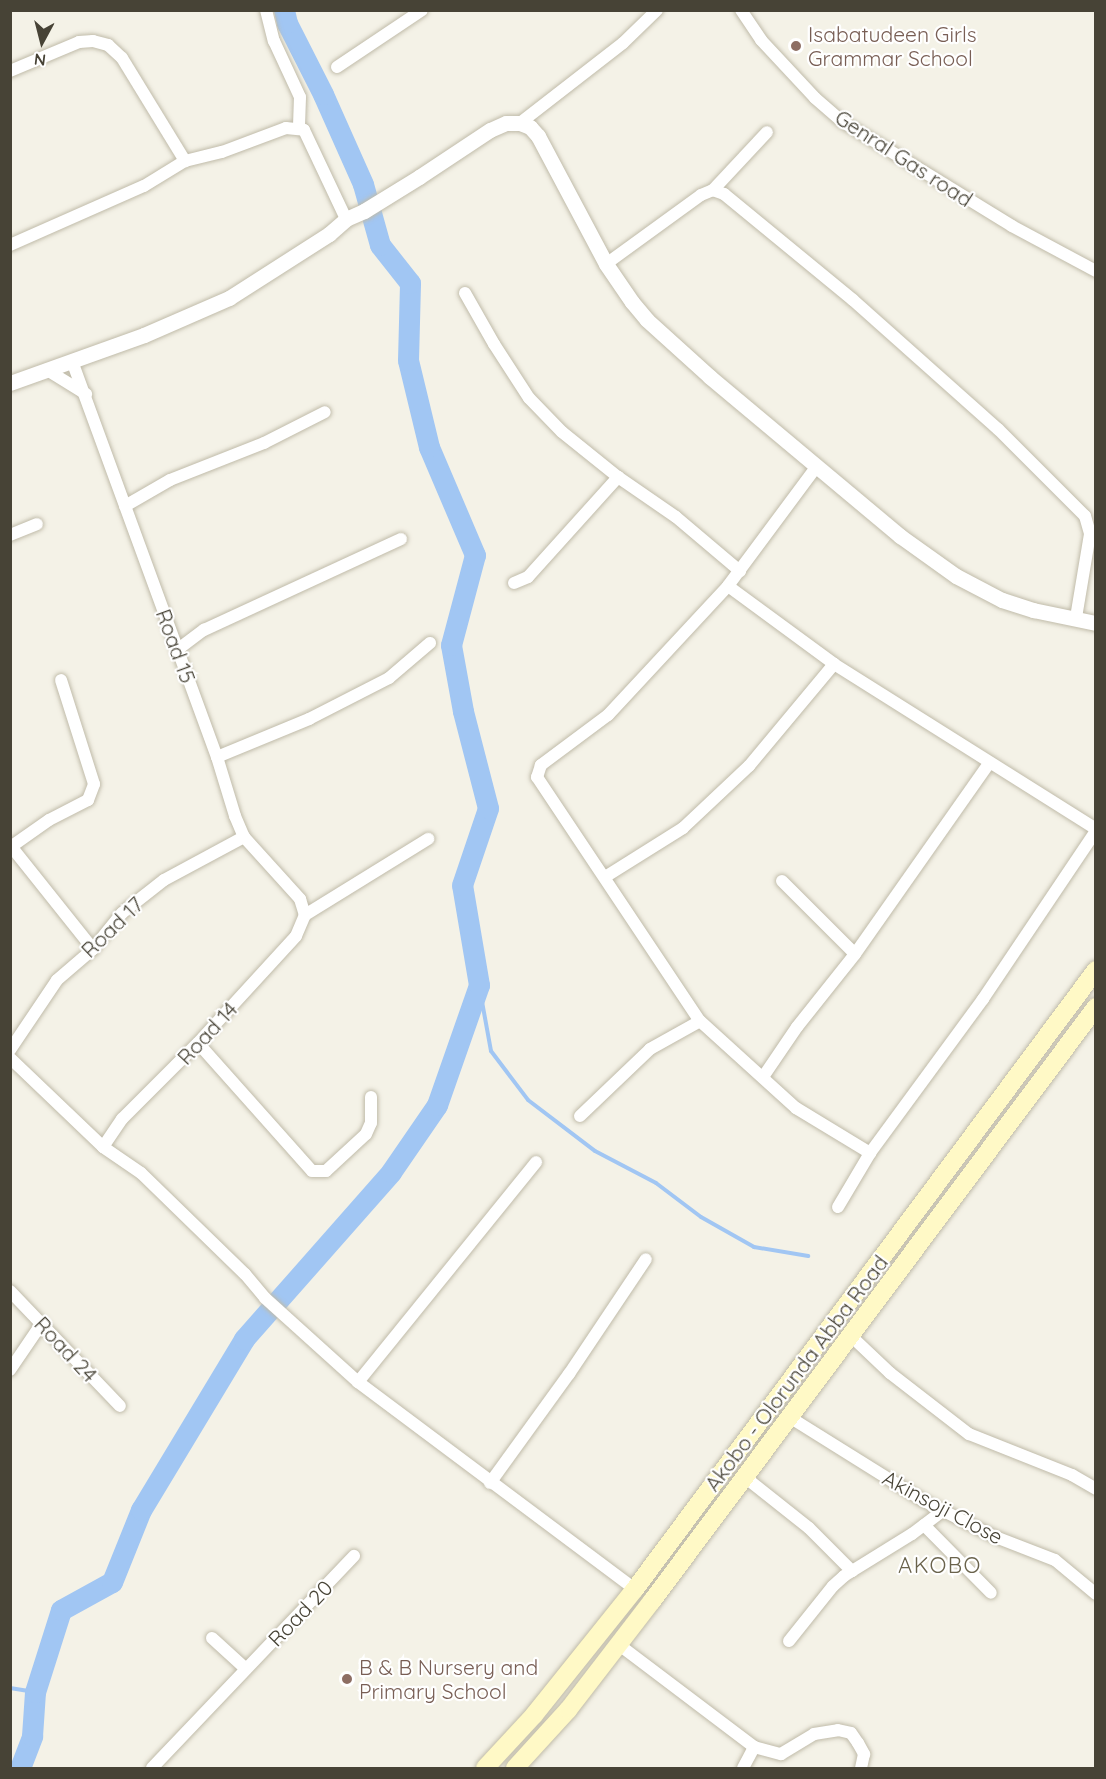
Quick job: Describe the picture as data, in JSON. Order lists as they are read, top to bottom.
{
  "streets": {
    "main road": ["Akobo - Olorunda Abba Road"],
    "street": [
      "Genral Gas road",
      "Road 15",
      "Road 17",
      "Road 14",
      "Road 24",
      "Akinsoji Close",
      "Road 20"
    ]
  },
  "crossings": [
    ["Road 15", "Road 17"],
    ["Road 15", "Road 14"],
    ["Akobo - Olorunda Abba Road", "Akinsoji Close"]
  ],
  "districts": ["AKOBO"],
  "places": ["Isabatudeen Girls Grammar School", "B & B Nursery and Primary School"],
  "north": "bottom"
}
